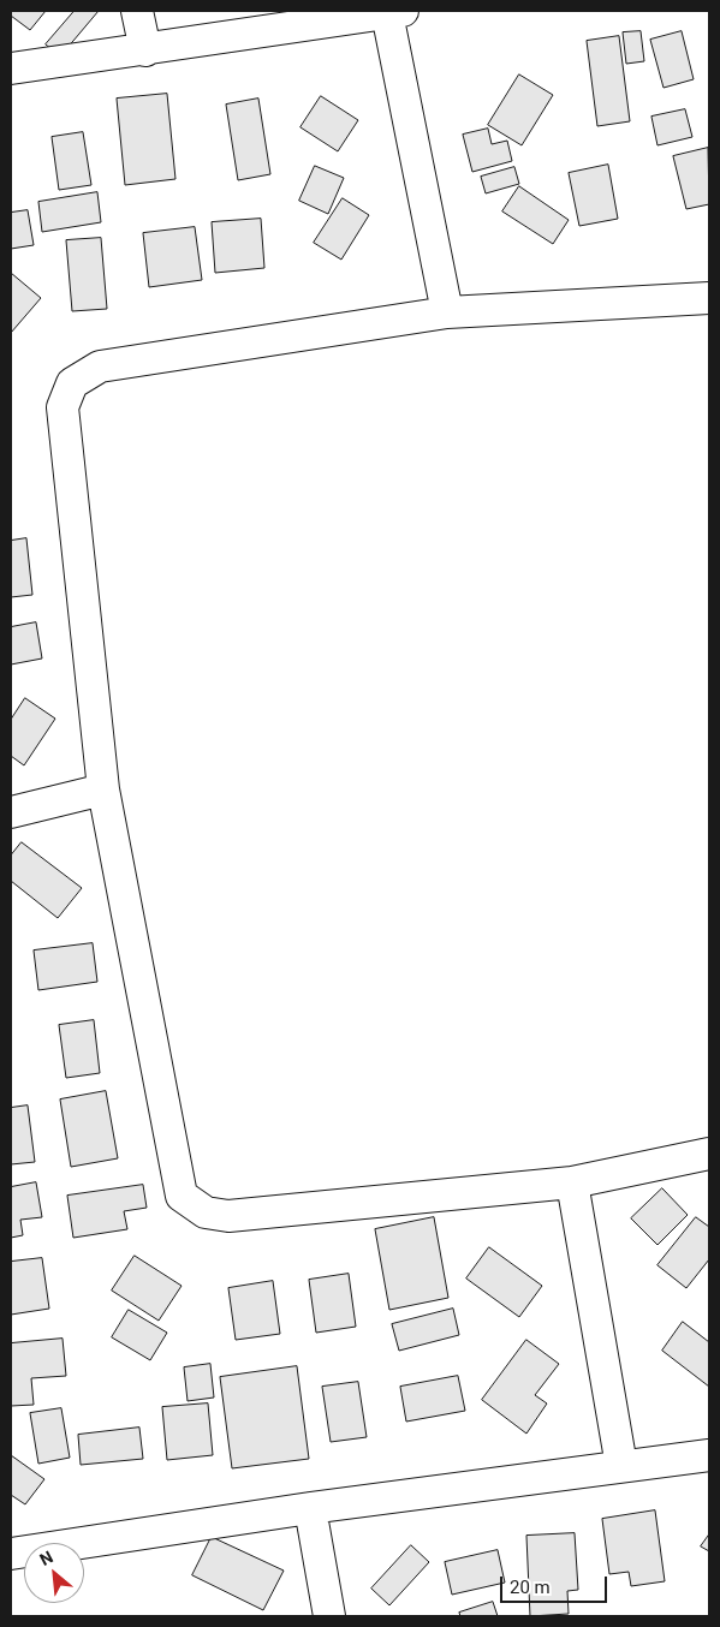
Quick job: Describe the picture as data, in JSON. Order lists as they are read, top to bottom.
{
  "scale_bar": "20 m",
  "north": "top left"
}
